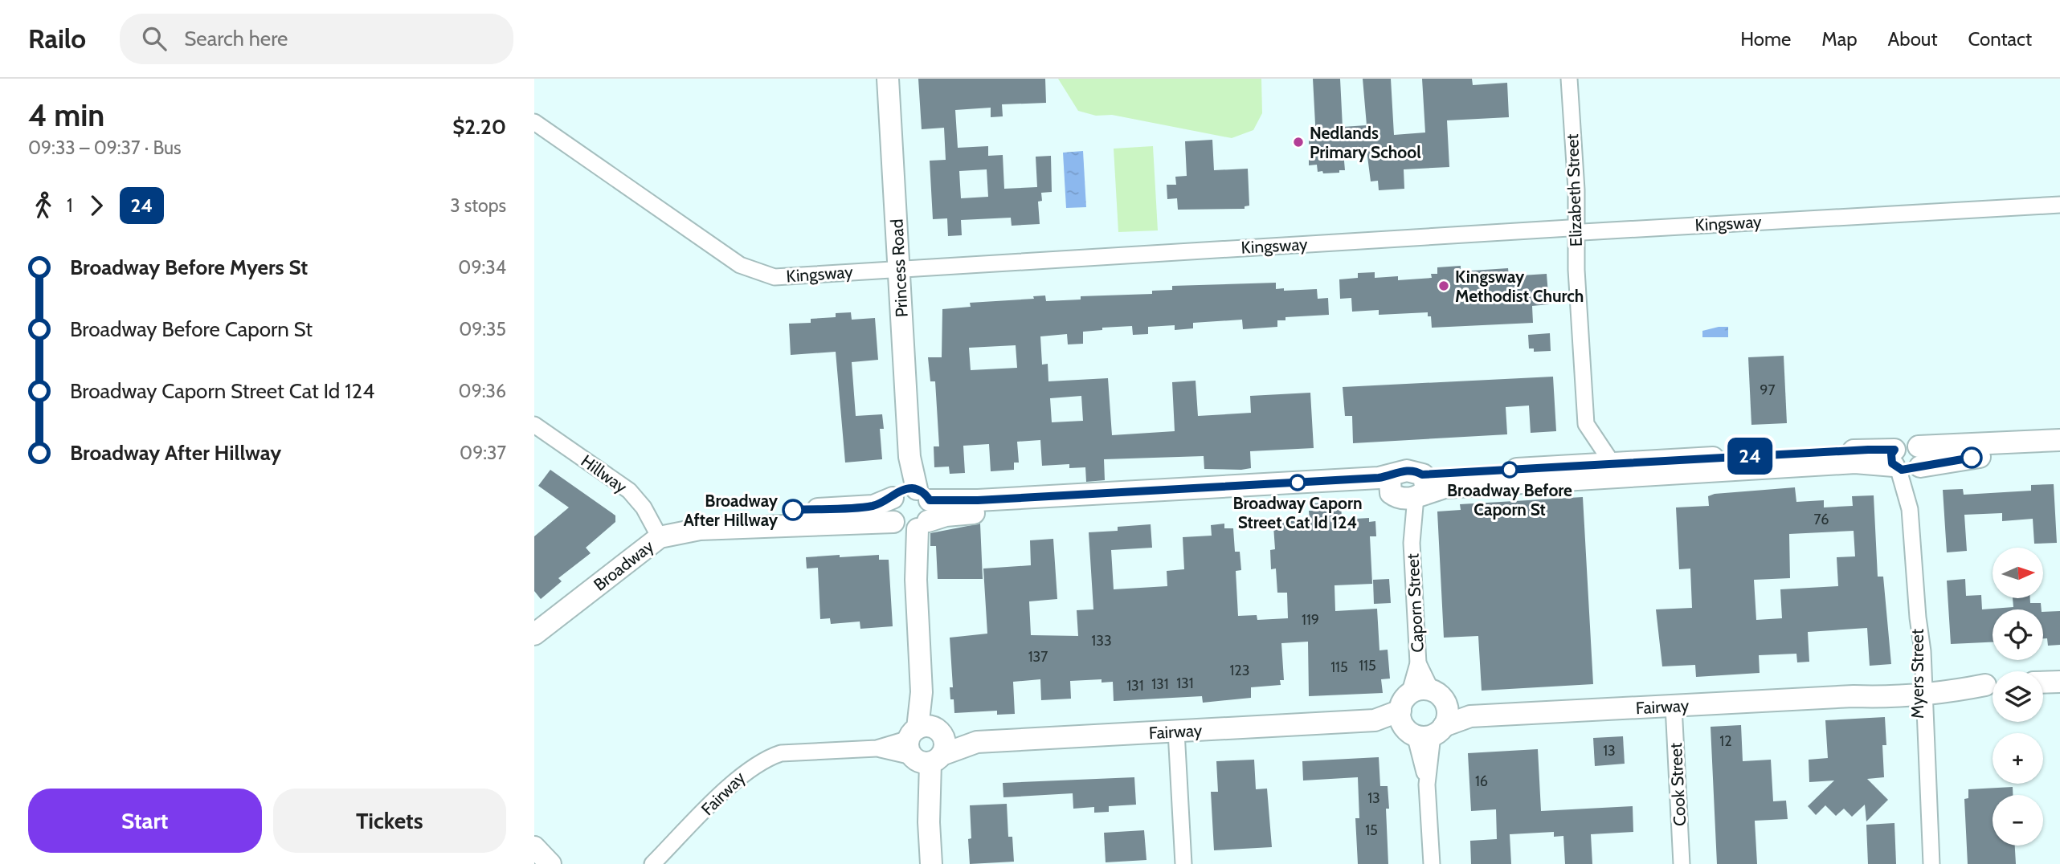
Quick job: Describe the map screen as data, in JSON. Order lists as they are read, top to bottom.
{
  "streets": {
    "street": [
      "Elizabeth Street",
      "Kingsway",
      "Princess Road",
      "Hillway",
      "Broadway",
      "Caporn Street",
      "Myers Street",
      "Fairway",
      "Cook Street"
    ]
  },
  "crossings": [
    ["Elizabeth Street", "Kingsway"],
    ["Elizabeth Street", "Broadway"],
    ["Kingsway", "Princess Road"],
    ["Princess Road", "Broadway"],
    ["Princess Road", "Fairway"],
    ["Hillway", "Broadway"],
    ["Broadway", "Caporn Street"],
    ["Broadway", "Myers Street"],
    ["Caporn Street", "Fairway"],
    ["Myers Street", "Fairway"],
    ["Fairway", "Cook Street"]
  ],
  "places": [
    "Nedlands Primary School",
    "Kingsway Methodist Church",
    "Broadway Before Caporn St",
    "Broadway Caporn Street Cat Id 124",
    "Broadway After Hillway"
  ],
  "lines": ["bus line 24"],
  "house_numbers": [
    "97",
    "76",
    "119",
    "133",
    "137",
    "115",
    "115",
    "123",
    "131",
    "131",
    "131",
    "12",
    "13",
    "16",
    "13",
    "15"
  ],
  "north": "right",
  "page": {
    "header": "Railo",
    "search": "Search here",
    "nav": [
      "Home",
      "Map",
      "About",
      "Contact"
    ],
    "heading": ["4 min", "09:33 – 09:37 · Bus", "$2.20"],
    "on_map": "24",
    "legs": ["1", "24", "3 stops"],
    "list": [
      {
        "name": "Broadway Before Myers St",
        "value": "09:34"
      },
      {
        "name": "Broadway Before Caporn St",
        "value": "09:35"
      },
      {
        "name": "Broadway Caporn Street Cat Id 124",
        "value": "09:36"
      },
      {
        "name": "Broadway After Hillway",
        "value": "09:37"
      }
    ],
    "map_buttons": ["+", "−"],
    "buttons": ["Start", "Tickets"]
  }
}
